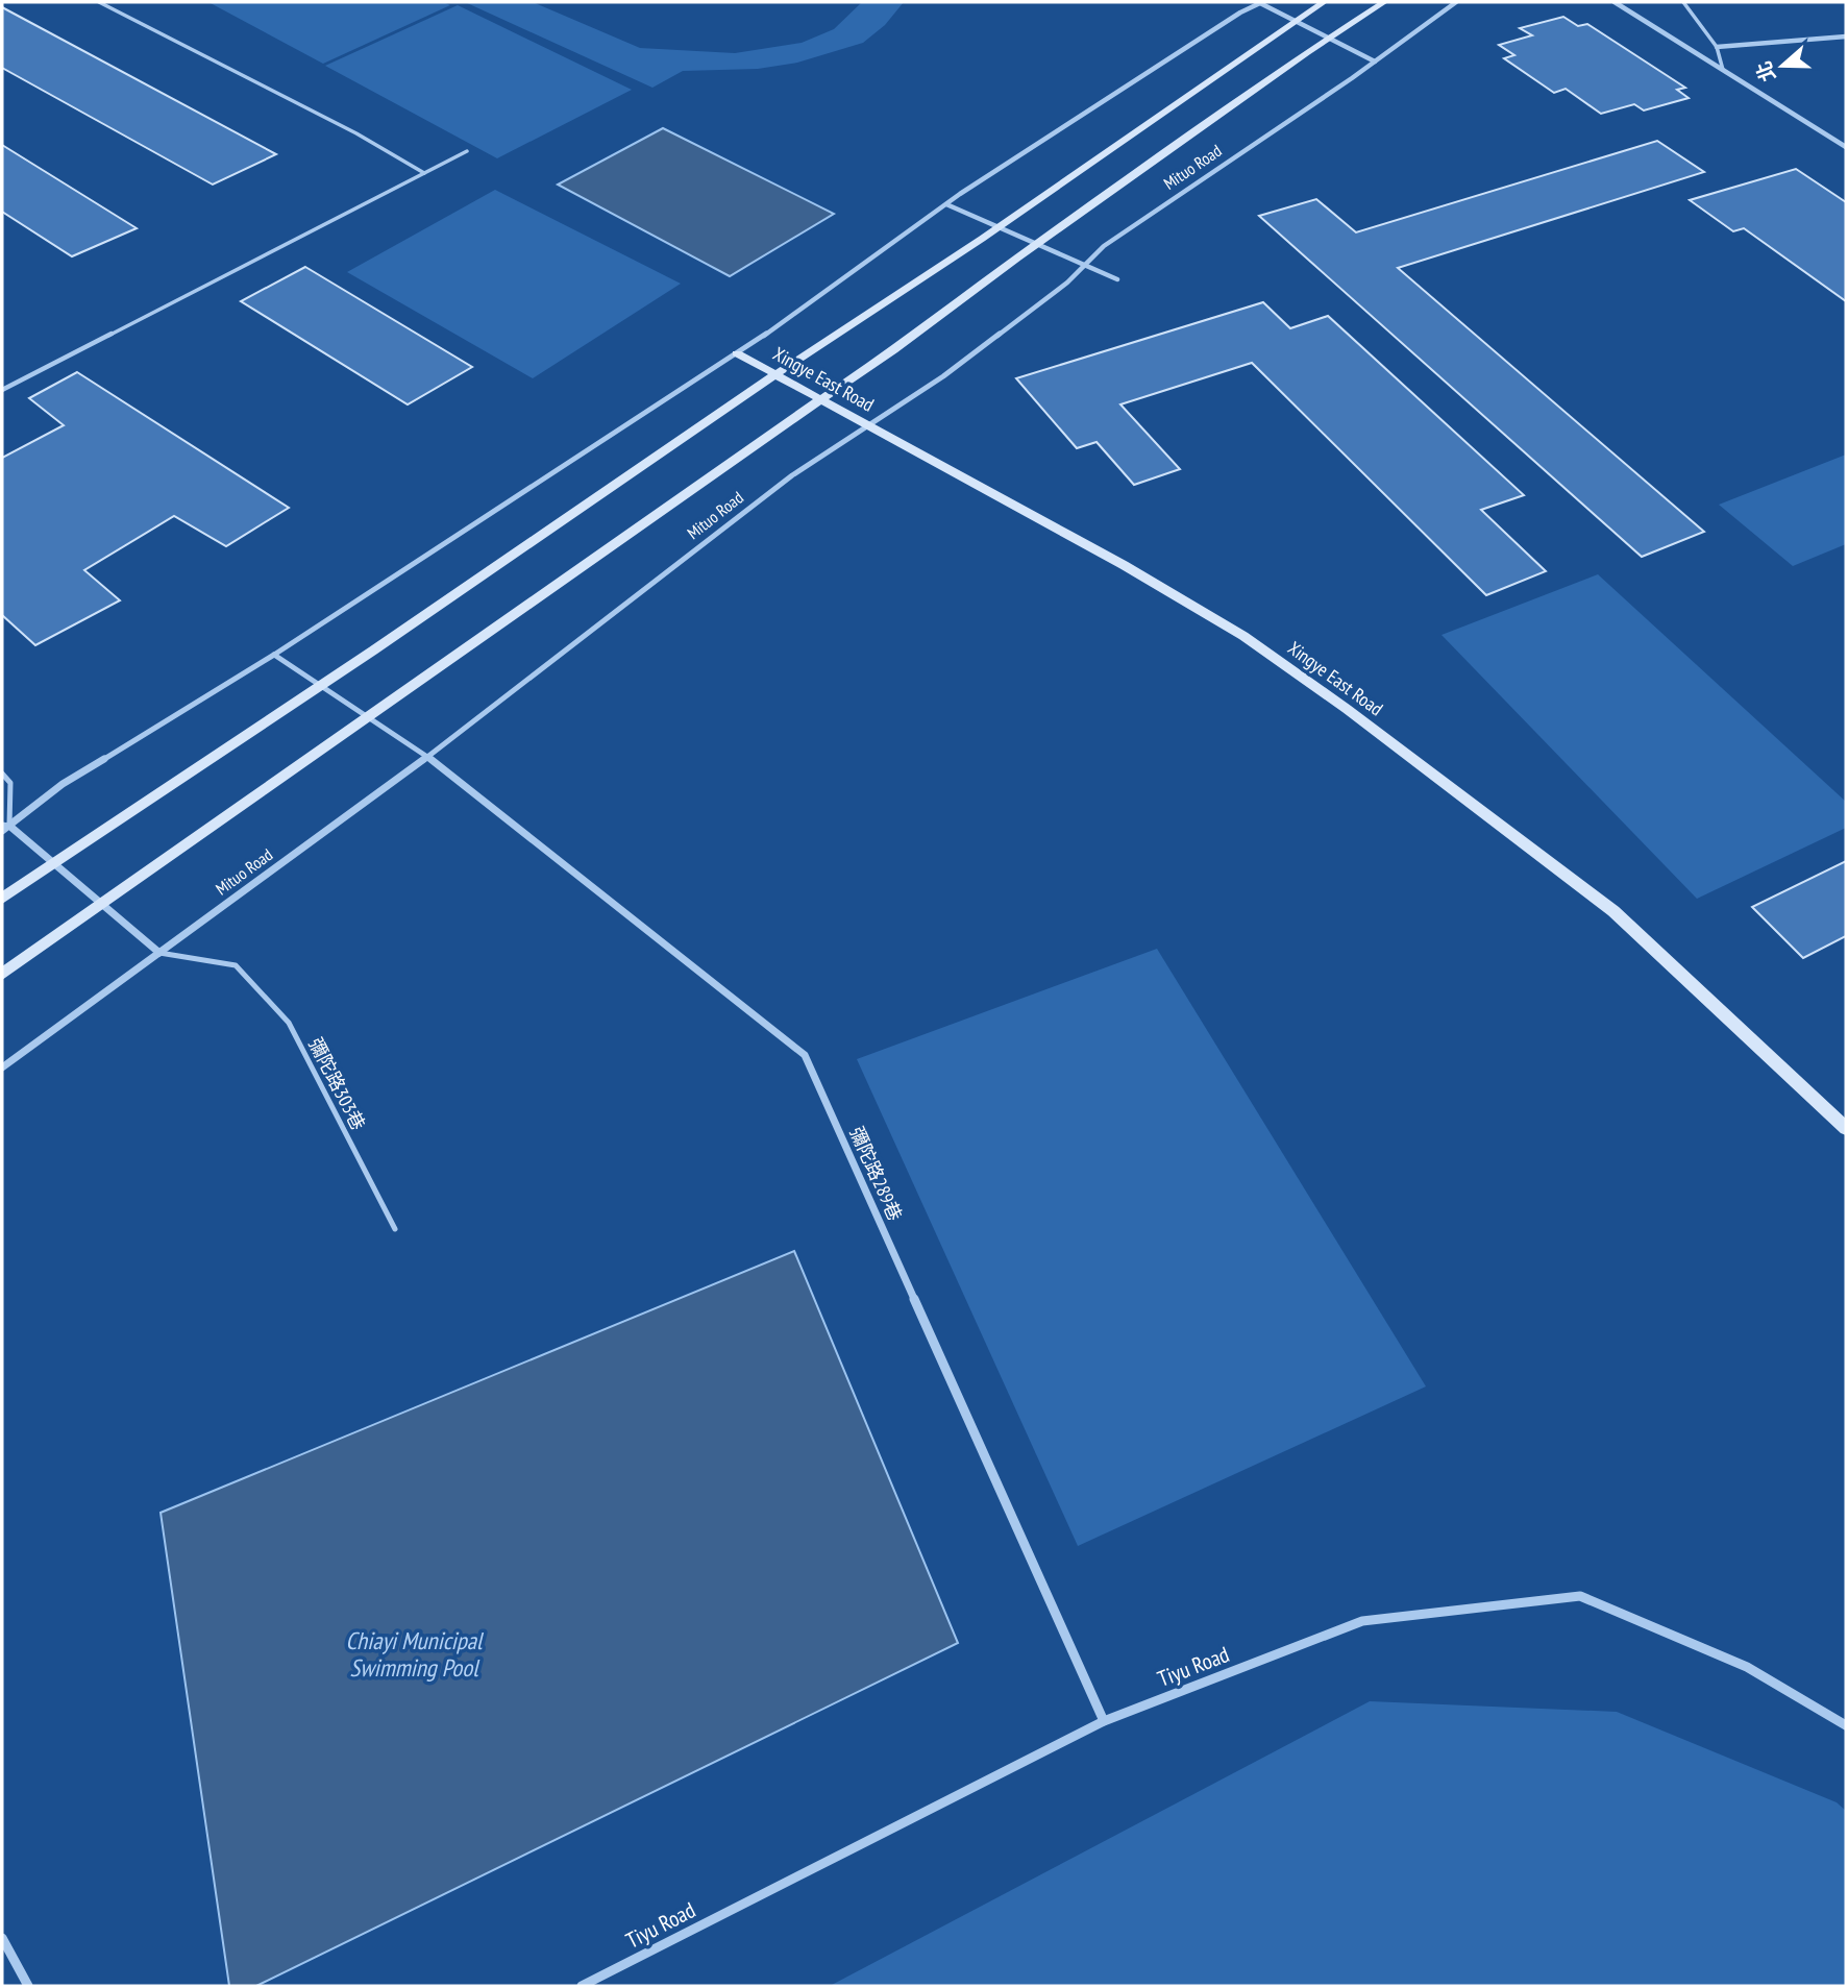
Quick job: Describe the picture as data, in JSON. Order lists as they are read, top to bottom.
{
  "streets": {
    "street": [
      "Mituo Road",
      "Xingye East Road",
      "彌陀路289巷",
      "Tiyu Road"
    ],
    "lane": ["彌陀路303巷"]
  },
  "crossings": [
    ["Mituo Road", "Xingye East Road"],
    ["Mituo Road", "彌陀路303巷"],
    ["Mituo Road", "彌陀路289巷"],
    ["彌陀路289巷", "Tiyu Road"]
  ],
  "water": ["Chiayi Municipal Swimming Pool"],
  "north": "left"
}
